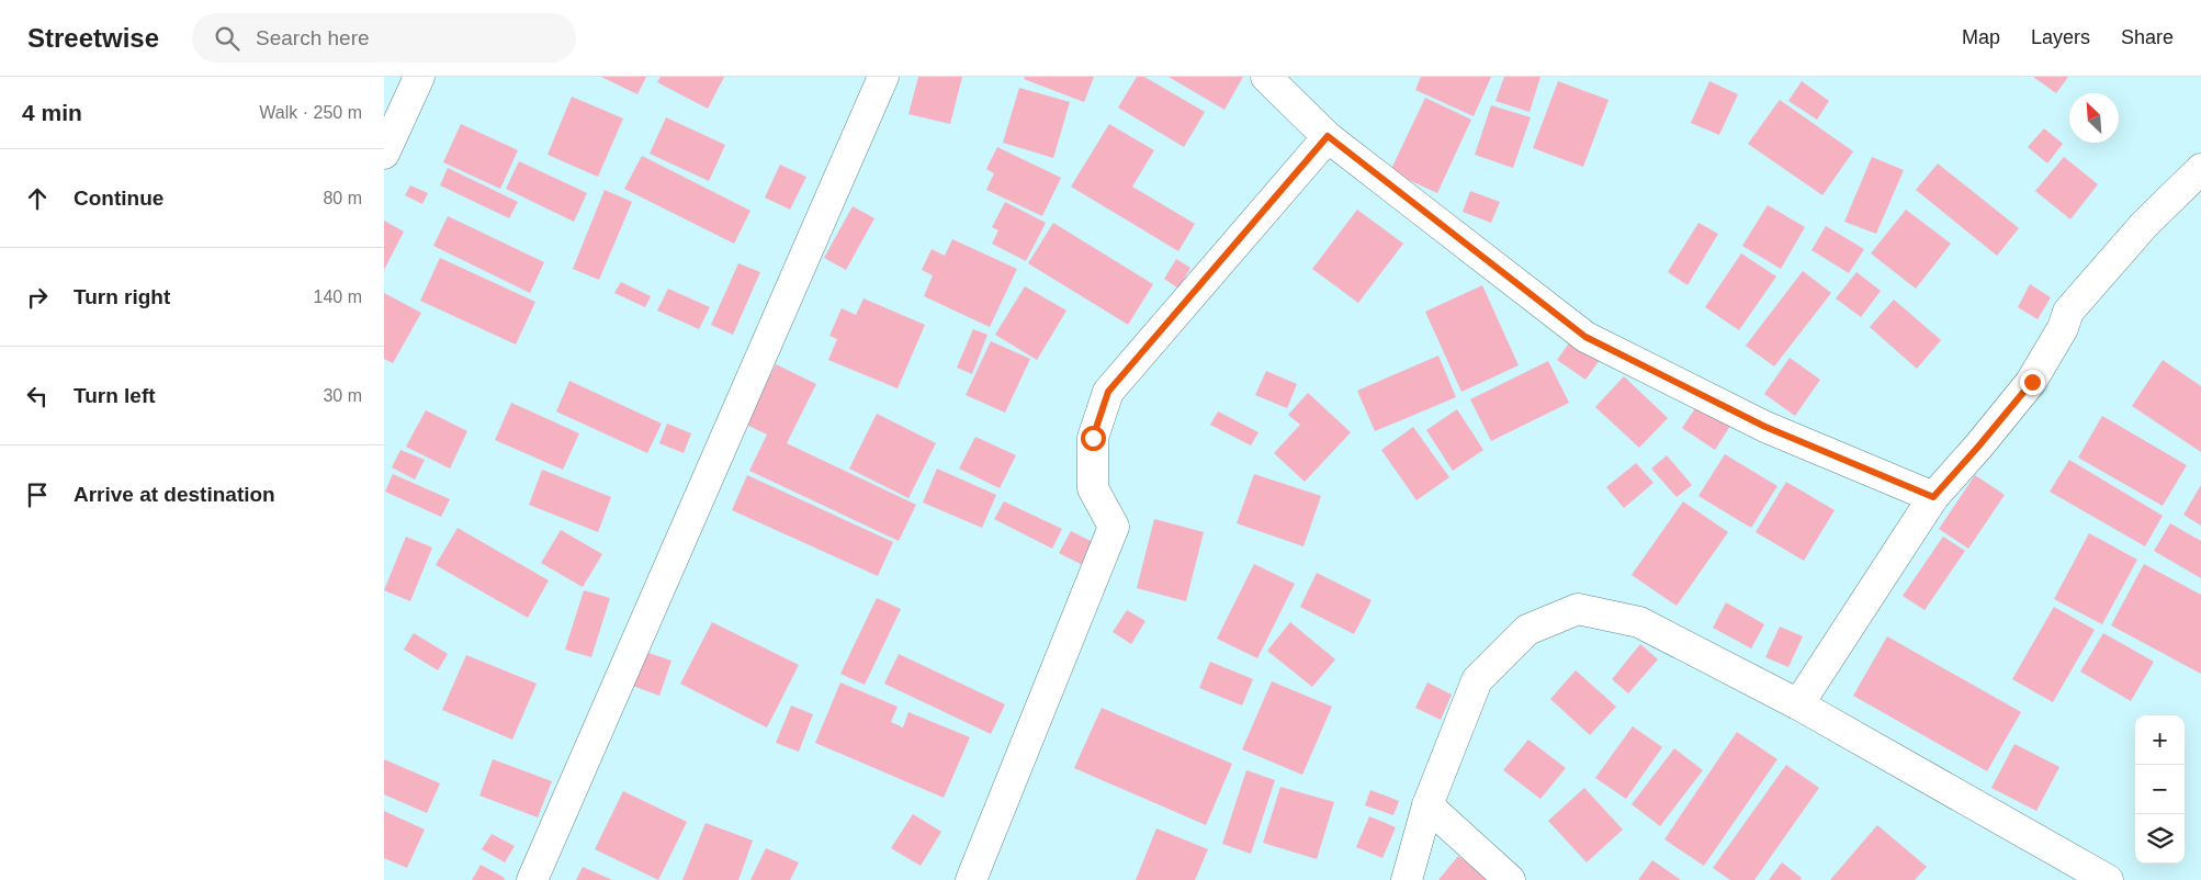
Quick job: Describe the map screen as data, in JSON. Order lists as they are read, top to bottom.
{
  "north": "top left",
  "page": {
    "header": "Streetwise",
    "search": "Search here",
    "nav": ["Map", "Layers", "Share"],
    "heading": ["4 min", "Walk · 250 m"],
    "list": [
      ["Continue", "80 m"],
      ["Turn right", "140 m"],
      ["Turn left", "30 m"],
      "Arrive at destination"
    ],
    "map_buttons": ["+", "−"]
  }
}
